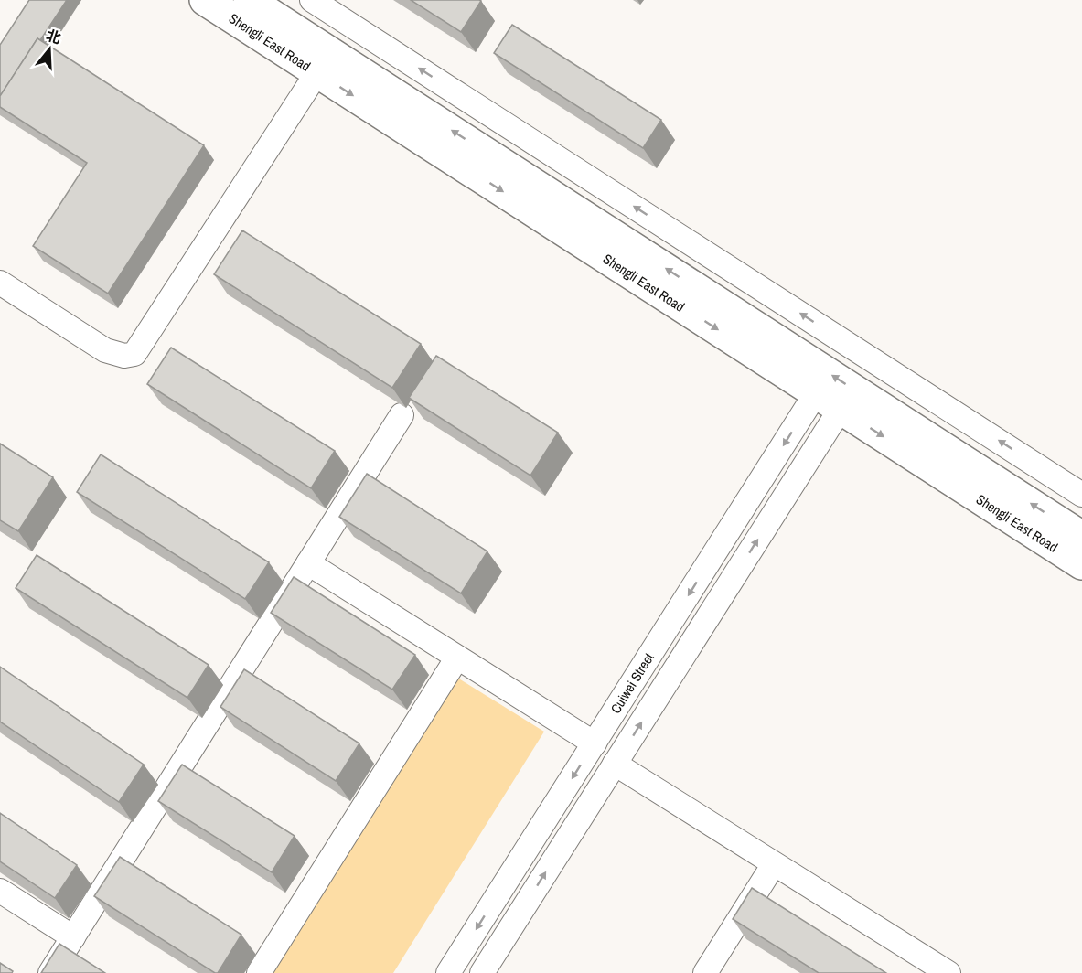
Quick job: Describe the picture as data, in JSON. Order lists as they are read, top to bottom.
{
  "streets": {
    "main road": ["Shengli East Road"],
    "street": ["Cuiwei Street"]
  },
  "crossings": [
    ["Shengli East Road", "Cuiwei Street"]
  ],
  "north": "top"
}
